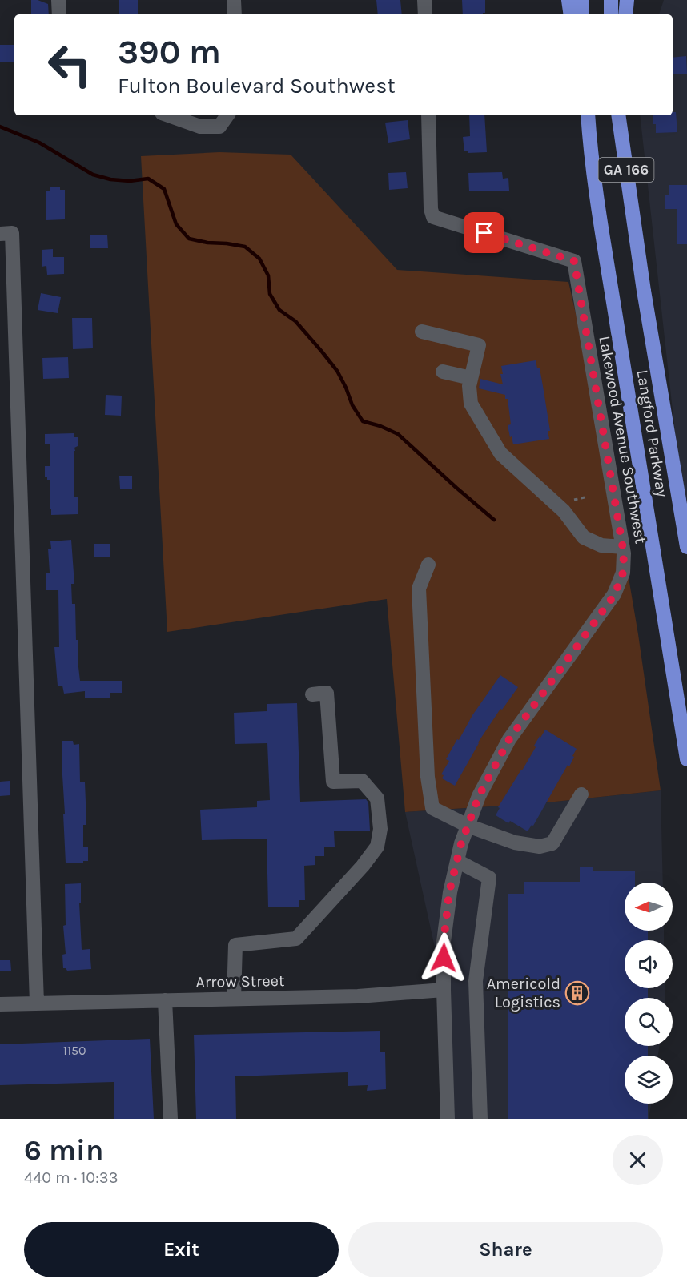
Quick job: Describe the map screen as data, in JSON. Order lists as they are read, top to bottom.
{
  "streets": {
    "highway": ["GA 166", "Langford Parkway"],
    "street": ["Lakewood Avenue Southwest", "Arrow Street"]
  },
  "crossings": [
    ["Lakewood Avenue Southwest", "Arrow Street"]
  ],
  "places": {
    "building": ["Americold Logistics"]
  },
  "house_numbers": ["1150"],
  "north": "left",
  "page": {
    "turn": ["390 m", "Fulton Boulevard Southwest"],
    "heading": ["6 min", "440 m · 10:33"],
    "buttons": ["Exit", "Share"]
  }
}
